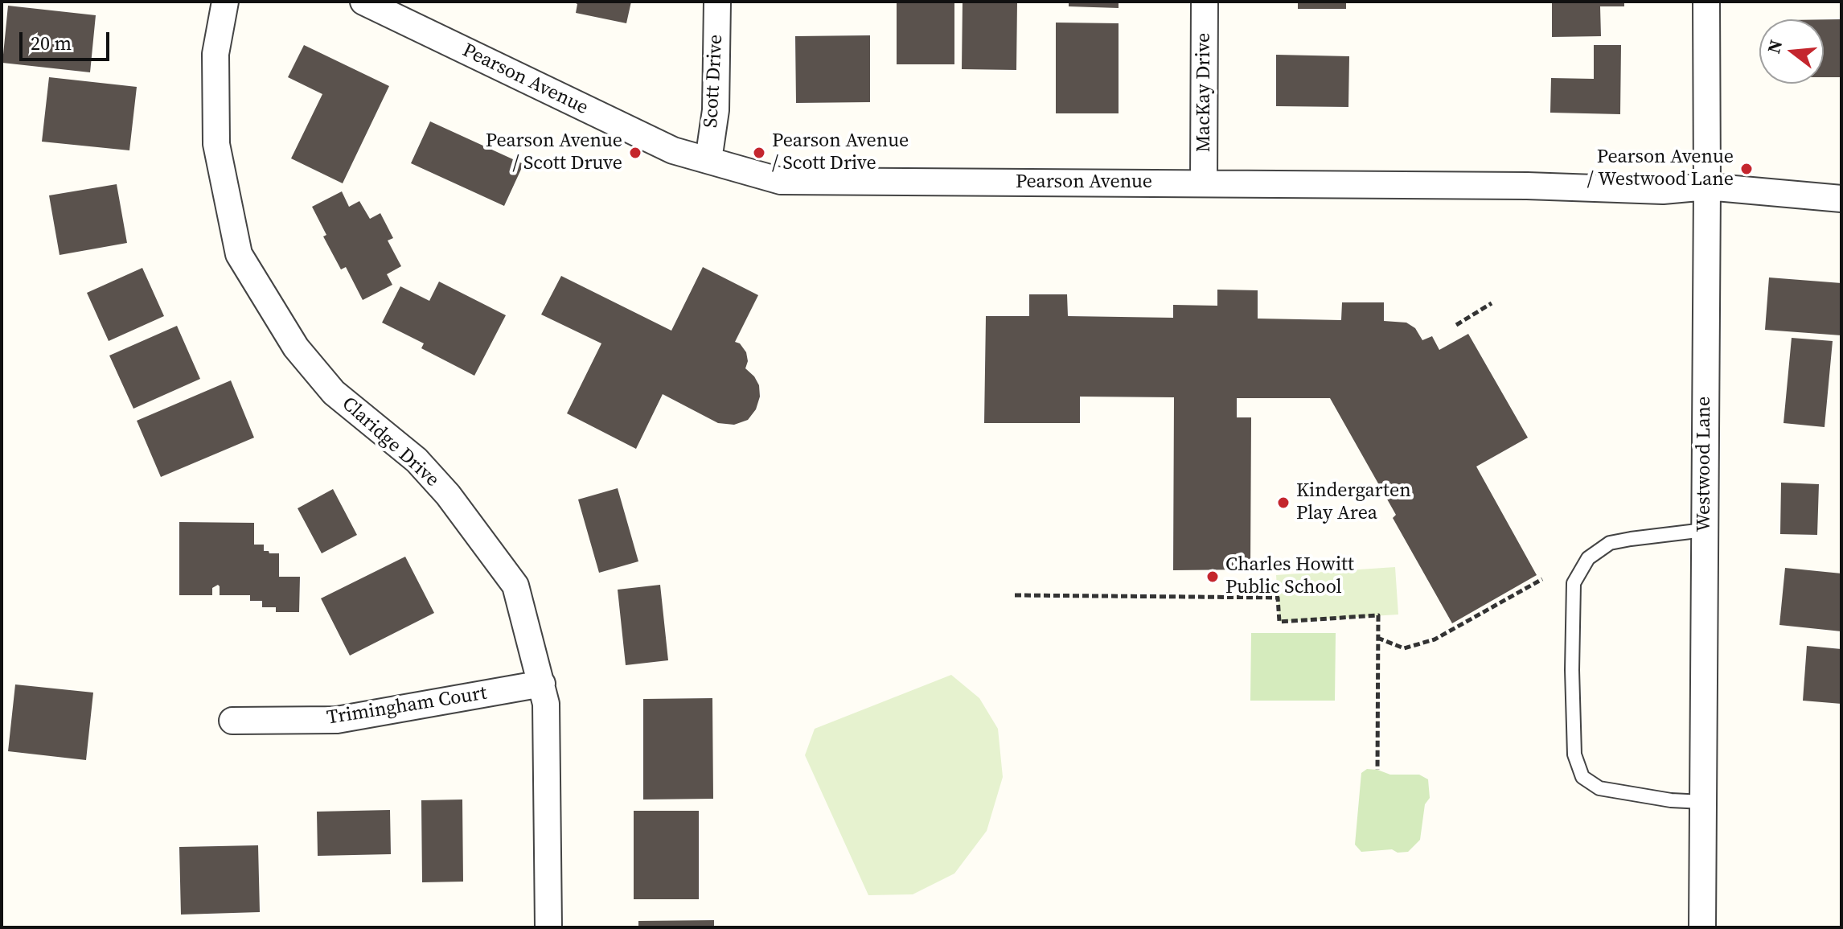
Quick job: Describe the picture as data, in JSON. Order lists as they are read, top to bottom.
{
  "streets": {
    "street": [
      "Pearson Avenue",
      "Scott Drive",
      "MacKay Drive",
      "Claridge Drive",
      "Westwood Lane",
      "Trimingham Court"
    ]
  },
  "crossings": [
    ["Pearson Avenue", "Scott Drive"],
    ["Pearson Avenue", "MacKay Drive"],
    ["Pearson Avenue", "Westwood Lane"],
    ["Claridge Drive", "Trimingham Court"]
  ],
  "places": [
    "Pearson Avenue / Scott Druve",
    "Pearson Avenue / Scott Drive",
    "Pearson Avenue / Westwood Lane",
    "Kindergarten Play Area",
    "Charles Howitt Public School"
  ],
  "scale_bar": "20 m",
  "north": "left"
}
